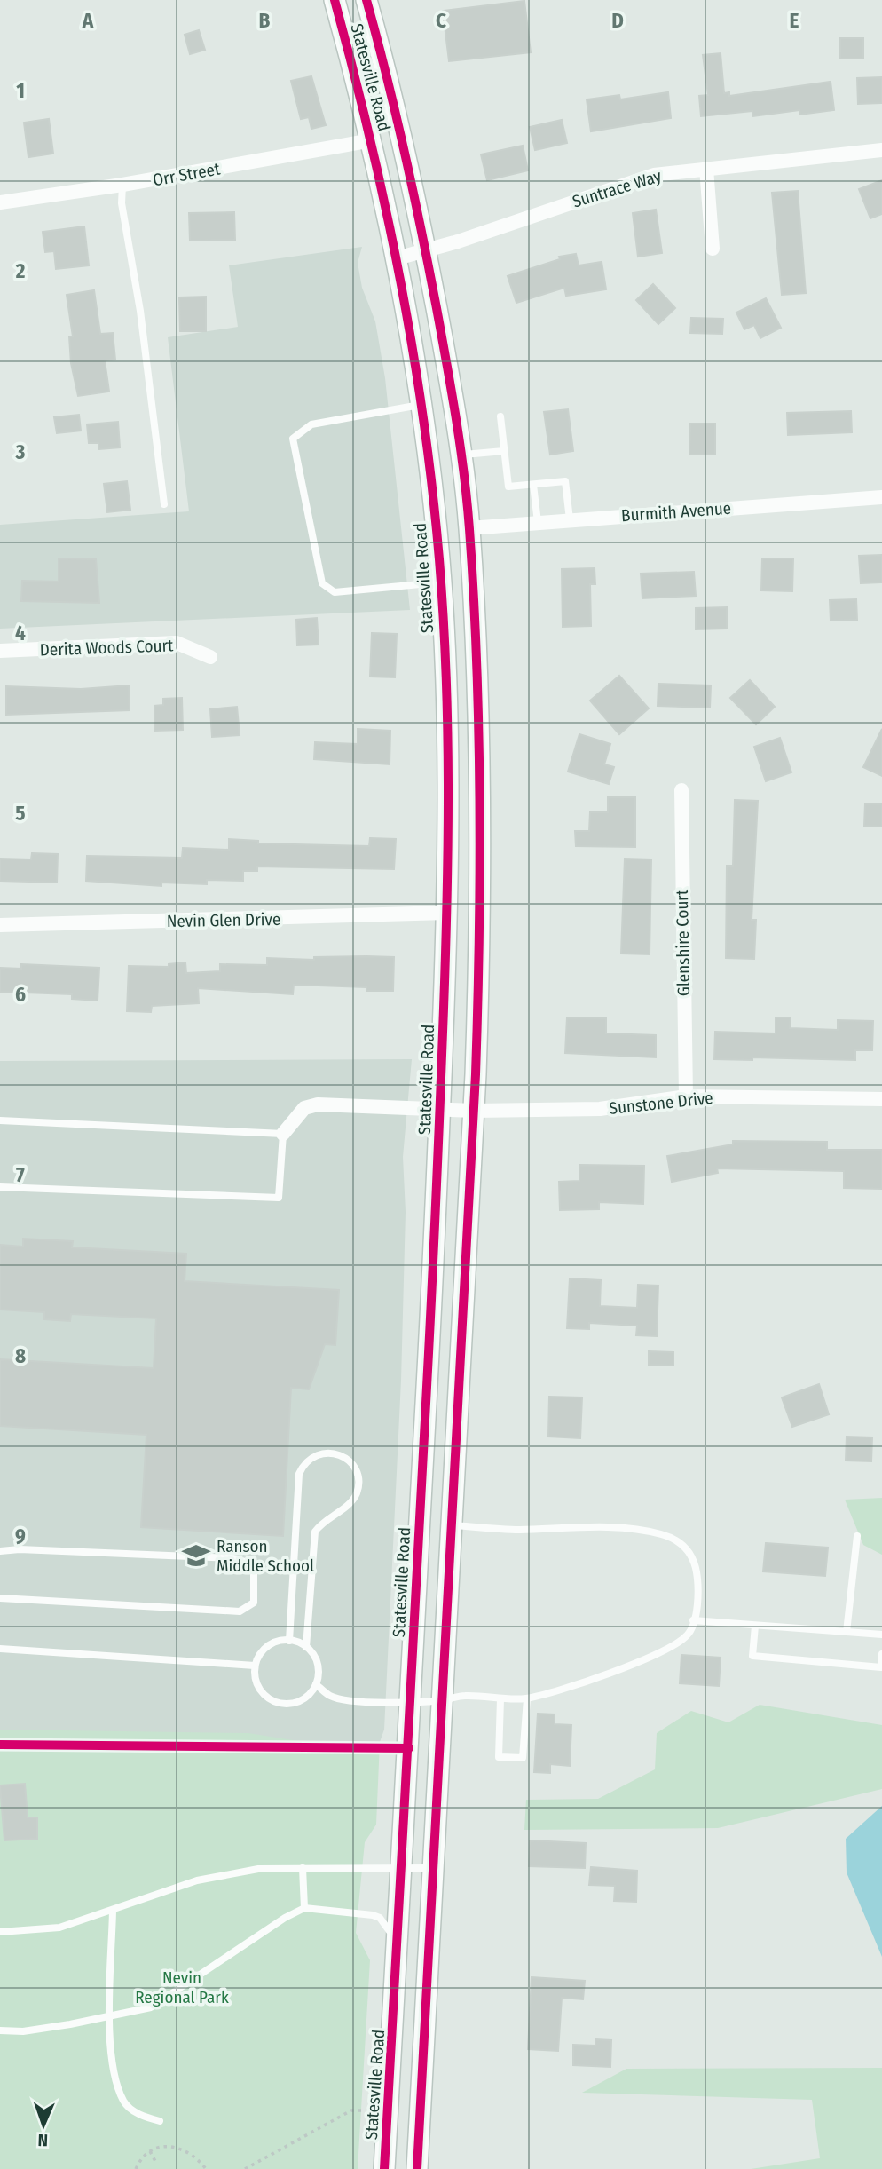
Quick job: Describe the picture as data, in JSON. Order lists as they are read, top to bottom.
{
  "streets": {
    "main road": ["Statesville Road"],
    "street": [
      "Orr Street",
      "Suntrace Way",
      "Burmith Avenue",
      "Derita Woods Court",
      "Nevin Glen Drive",
      "Glenshire Court",
      "Sunstone Drive"
    ]
  },
  "crossings": [
    ["Statesville Road", "Orr Street"],
    ["Statesville Road", "Suntrace Way"],
    ["Statesville Road", "Burmith Avenue"],
    ["Statesville Road", "Nevin Glen Drive"],
    ["Statesville Road", "Sunstone Drive"],
    ["Glenshire Court", "Sunstone Drive"]
  ],
  "parks": ["Nevin Regional Park"],
  "places": {
    "school or university": ["Ranson Middle School"]
  },
  "north": "bottom",
  "grid": {
    "columns": [
      "A",
      "B",
      "C",
      "D",
      "E"
    ],
    "rows": [
      "1",
      "2",
      "3",
      "4",
      "5",
      "6",
      "7",
      "8",
      "9"
    ]
  }
}
